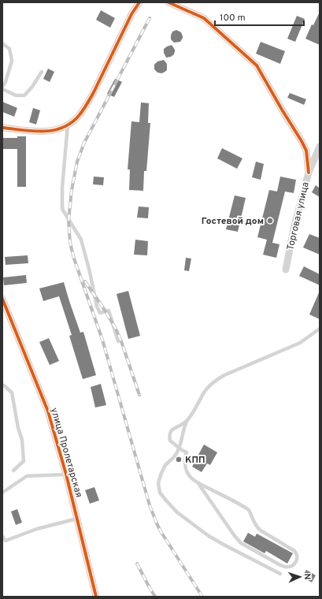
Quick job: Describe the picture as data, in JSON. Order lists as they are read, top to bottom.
{
  "streets": {
    "street": ["Торговая улица", "улица Пролетарская"]
  },
  "places": ["Гостевой дом", "КПП"],
  "scale_bar": "100 m",
  "north": "right"
}
